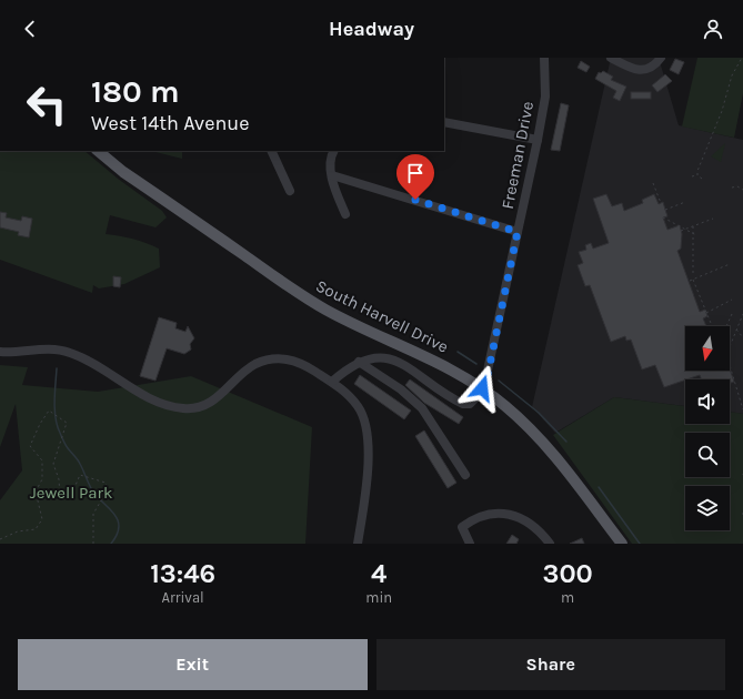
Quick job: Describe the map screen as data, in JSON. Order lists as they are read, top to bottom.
{
  "streets": {
    "main road": ["South Harvell Drive"],
    "street": ["Freeman Drive"]
  },
  "crossings": [
    ["Freeman Drive", "South Harvell Drive"]
  ],
  "parks": ["Jewell Park"],
  "north": "bottom",
  "page": {
    "header": "Headway",
    "turn": ["180 m", "West 14th Avenue"],
    "eta": [
      "13:46",
      "Arrival",
      "4",
      "min",
      "300",
      "m"
    ],
    "buttons": ["Exit", "Share"]
  }
}
